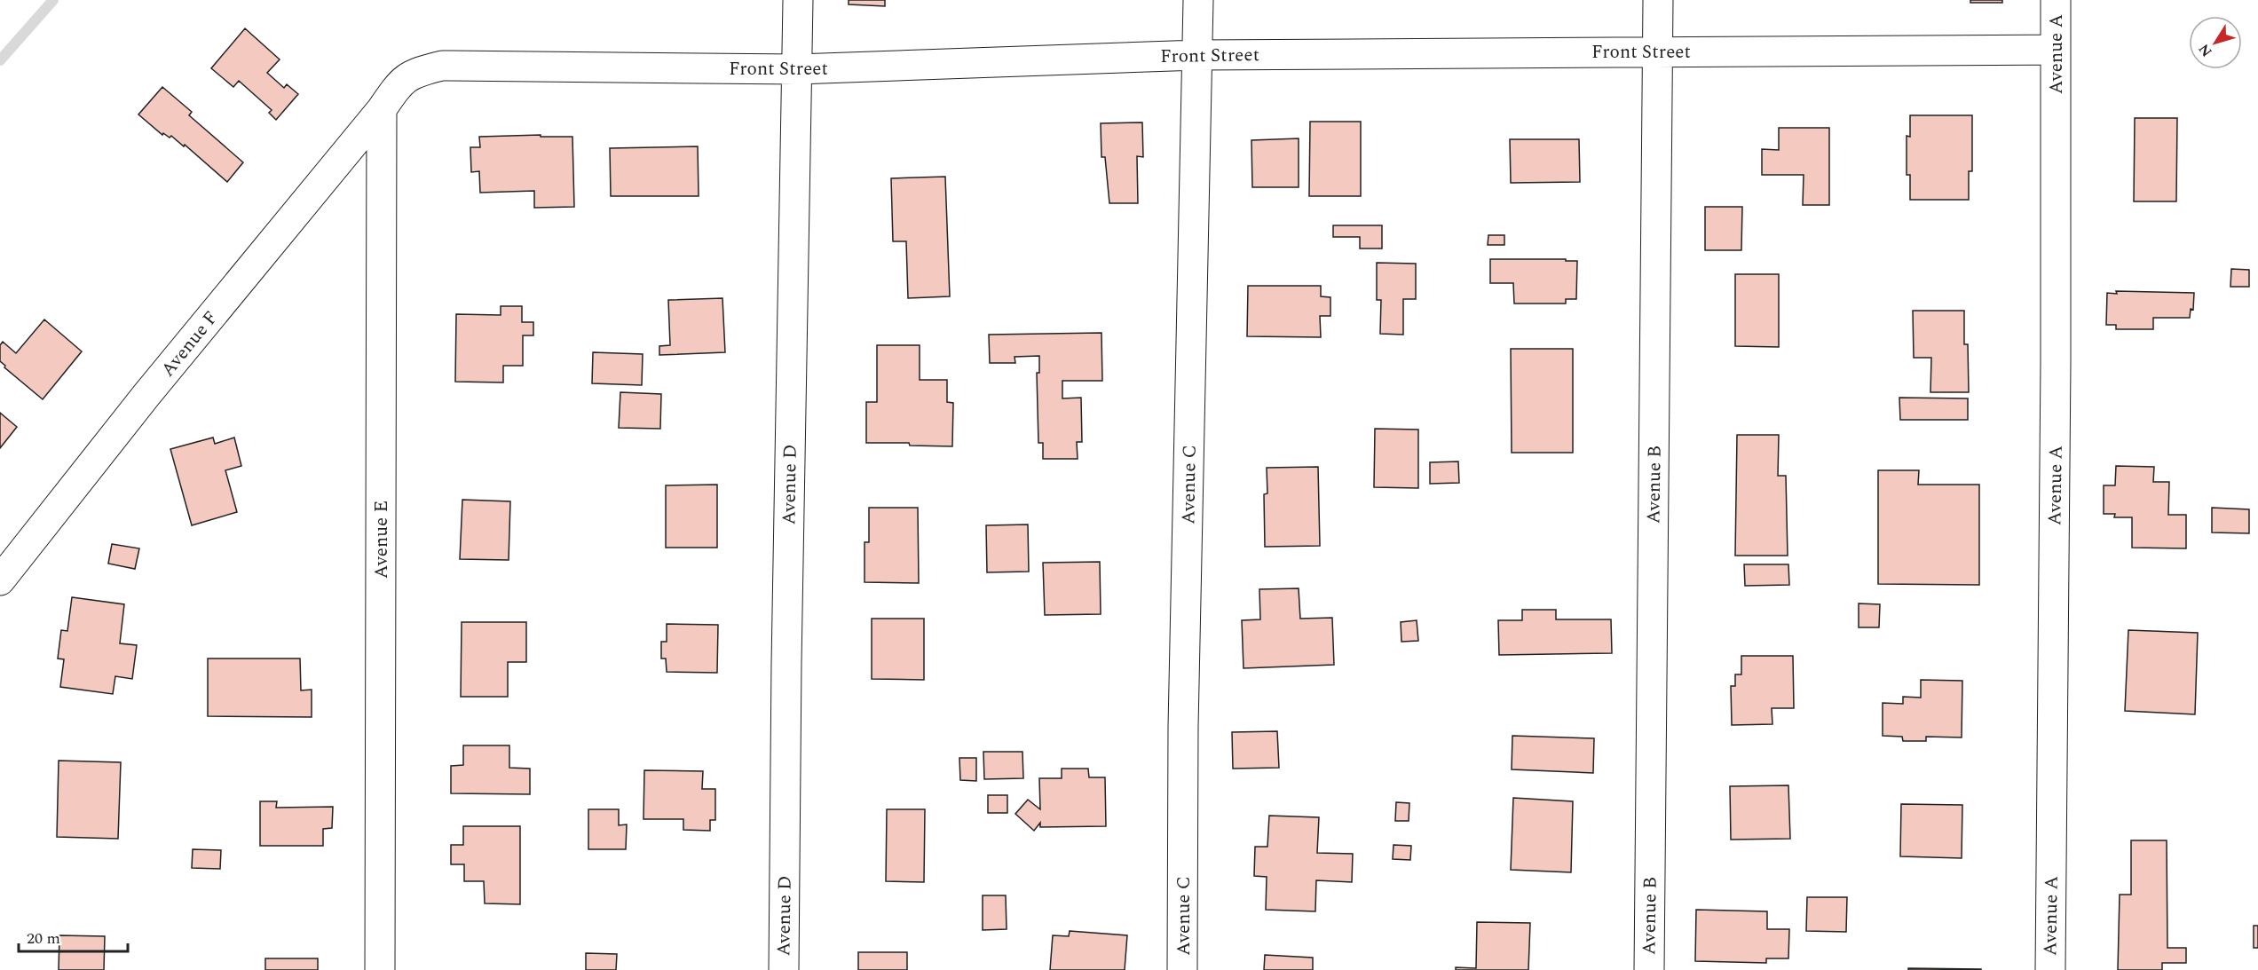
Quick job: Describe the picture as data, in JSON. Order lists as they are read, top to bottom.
{
  "streets": {
    "street": [
      "Front Street",
      "Avenue A",
      "Avenue F",
      "Avenue D",
      "Avenue C",
      "Avenue B",
      "Avenue E"
    ]
  },
  "crossings": [
    ["Front Street", "Avenue A"],
    ["Front Street", "Avenue F"],
    ["Front Street", "Avenue D"],
    ["Front Street", "Avenue C"],
    ["Front Street", "Avenue B"],
    ["Front Street", "Avenue E"],
    ["Avenue F", "Avenue E"]
  ],
  "scale_bar": "20 m",
  "north": "bottom left"
}
